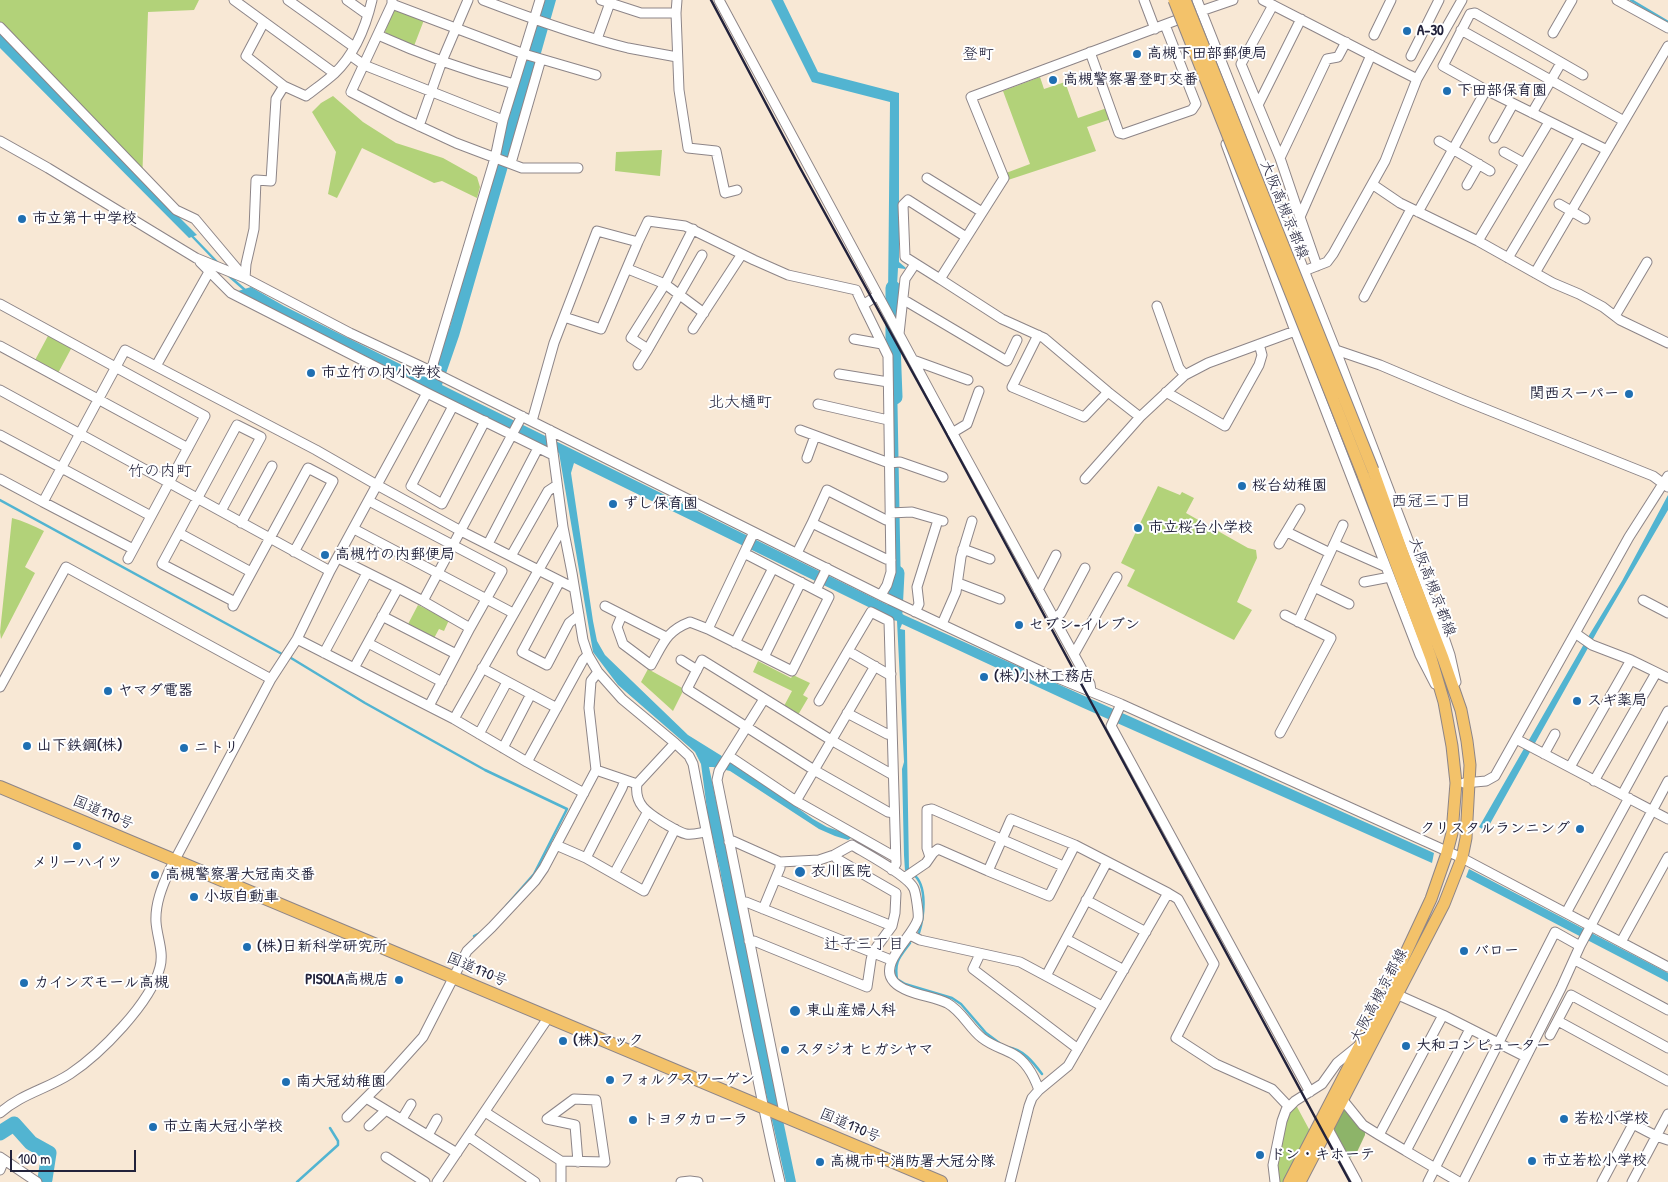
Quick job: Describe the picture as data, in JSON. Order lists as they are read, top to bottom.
{
  "streets": {
    "highway": ["国道170号"],
    "main road": ["大阪高槻京都線"]
  },
  "districts": [
    "登町",
    "北大樋町",
    "竹の内町",
    "西冠三丁目",
    "辻子三丁目"
  ],
  "places": [
    "A-30",
    "高槻下田部郵便局",
    "高槻警察署登町交番",
    "下田部保育園",
    "市立第十中学校",
    "市立竹の内小学校",
    "関西スーパー",
    "桜台幼稚園",
    "ずし保育園",
    "市立桜台小学校",
    "高槻竹の内郵便局",
    "セブン-イレブン",
    "(株)小林工務店",
    "ヤマダ電器",
    "スギ薬局",
    "山下鉄鋼(株)",
    "ニトリ",
    "クリスタルランニング",
    "メリーハイツ",
    "衣川医院",
    "高槻警察署大冠南交番",
    "小坂自動車",
    "(株)日新科学研究所",
    "バロー",
    "PISOLA高槻店",
    "カインズモール高槻",
    "東山産婦人科",
    "(株)マック",
    "大和コンピューター",
    "スタジオ ヒガシヤマ",
    "フォルクスワーゲン",
    "南大冠幼稚園",
    "若松小学校",
    "トヨタカローラ",
    "市立南大冠小学校",
    "ドン・キホーテ",
    "市立若松小学校",
    "高槻市中消防署大冠分隊"
  ],
  "scale_bar": "100 m"
}
